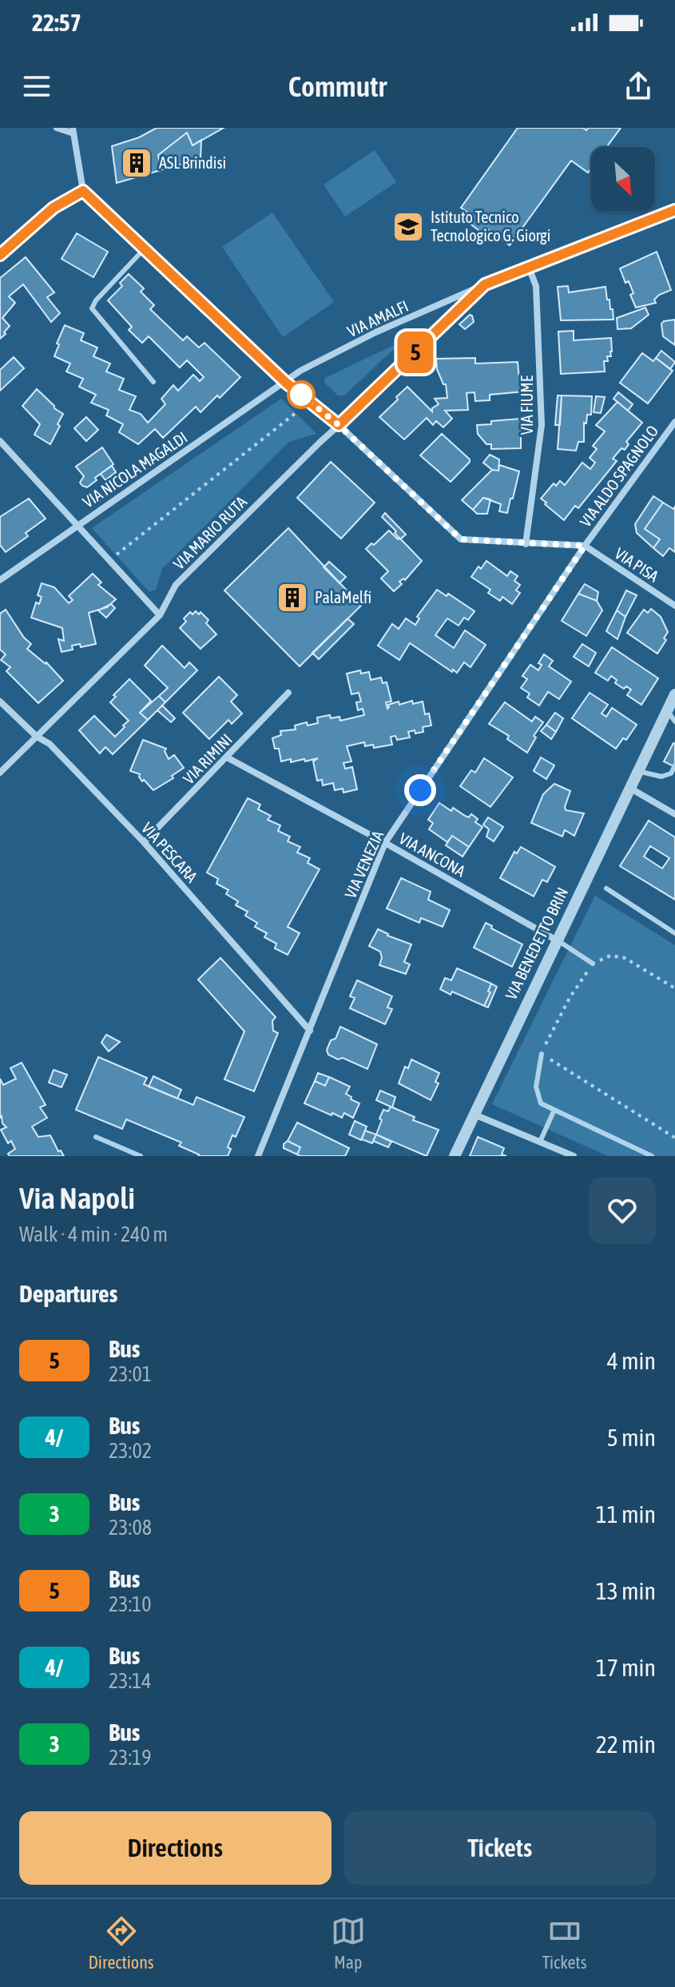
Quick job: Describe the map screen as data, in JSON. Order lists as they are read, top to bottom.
{
  "streets": {
    "street": [
      "VIA AMALFI",
      "VIA FIUME",
      "VIA NICOLA MAGALDI",
      "VIA ALDO SPAGNOLO",
      "VIA MARIO RUTA",
      "VIA PISA",
      "VIA RIMINI",
      "VIA PESCARA",
      "VIA ANCONA",
      "VIA VENEZIA",
      "VIA BENEDETTO BRIN"
    ]
  },
  "crossings": [
    ["VIA AMALFI", "VIA FIUME"],
    ["VIA AMALFI", "VIA NICOLA MAGALDI"],
    ["VIA AMALFI", "VIA MARIO RUTA"],
    ["VIA ALDO SPAGNOLO", "VIA PISA"],
    ["VIA ALDO SPAGNOLO", "VIA VENEZIA"],
    ["VIA MARIO RUTA", "VIA PESCARA"],
    ["VIA PISA", "VIA VENEZIA"],
    ["VIA RIMINI", "VIA PESCARA"],
    ["VIA RIMINI", "VIA ANCONA"],
    ["VIA PESCARA", "VIA VENEZIA"],
    ["VIA ANCONA", "VIA VENEZIA"],
    ["VIA ANCONA", "VIA BENEDETTO BRIN"]
  ],
  "places": {
    "building": ["ASL Brindisi", "PalaMelfi"],
    "school or university": ["Istituto Tecnico Tecnologico G. Giorgi"]
  },
  "lines": ["bus line 5"],
  "north": "bottom right",
  "page": {
    "status": "22:57",
    "header": "Commutr",
    "on_map": "5",
    "heading": [
      ["Via Napoli", "Walk · 4 min · 240 m"],
      "Departures"
    ],
    "list": [
      {
        "mark": "5",
        "name": "Bus",
        "note": "23:01",
        "value": "4 min"
      },
      {
        "mark": "4/",
        "name": "Bus",
        "note": "23:02",
        "value": "5 min"
      },
      {
        "mark": "3",
        "name": "Bus",
        "note": "23:08",
        "value": "11 min"
      },
      {
        "mark": "5",
        "name": "Bus",
        "note": "23:10",
        "value": "13 min"
      },
      {
        "mark": "4/",
        "name": "Bus",
        "note": "23:14",
        "value": "17 min"
      },
      {
        "mark": "3",
        "name": "Bus",
        "note": "23:19",
        "value": "22 min"
      }
    ],
    "buttons": ["Directions", "Tickets"],
    "tabs": ["Directions", "Map", "Tickets"]
  }
}
